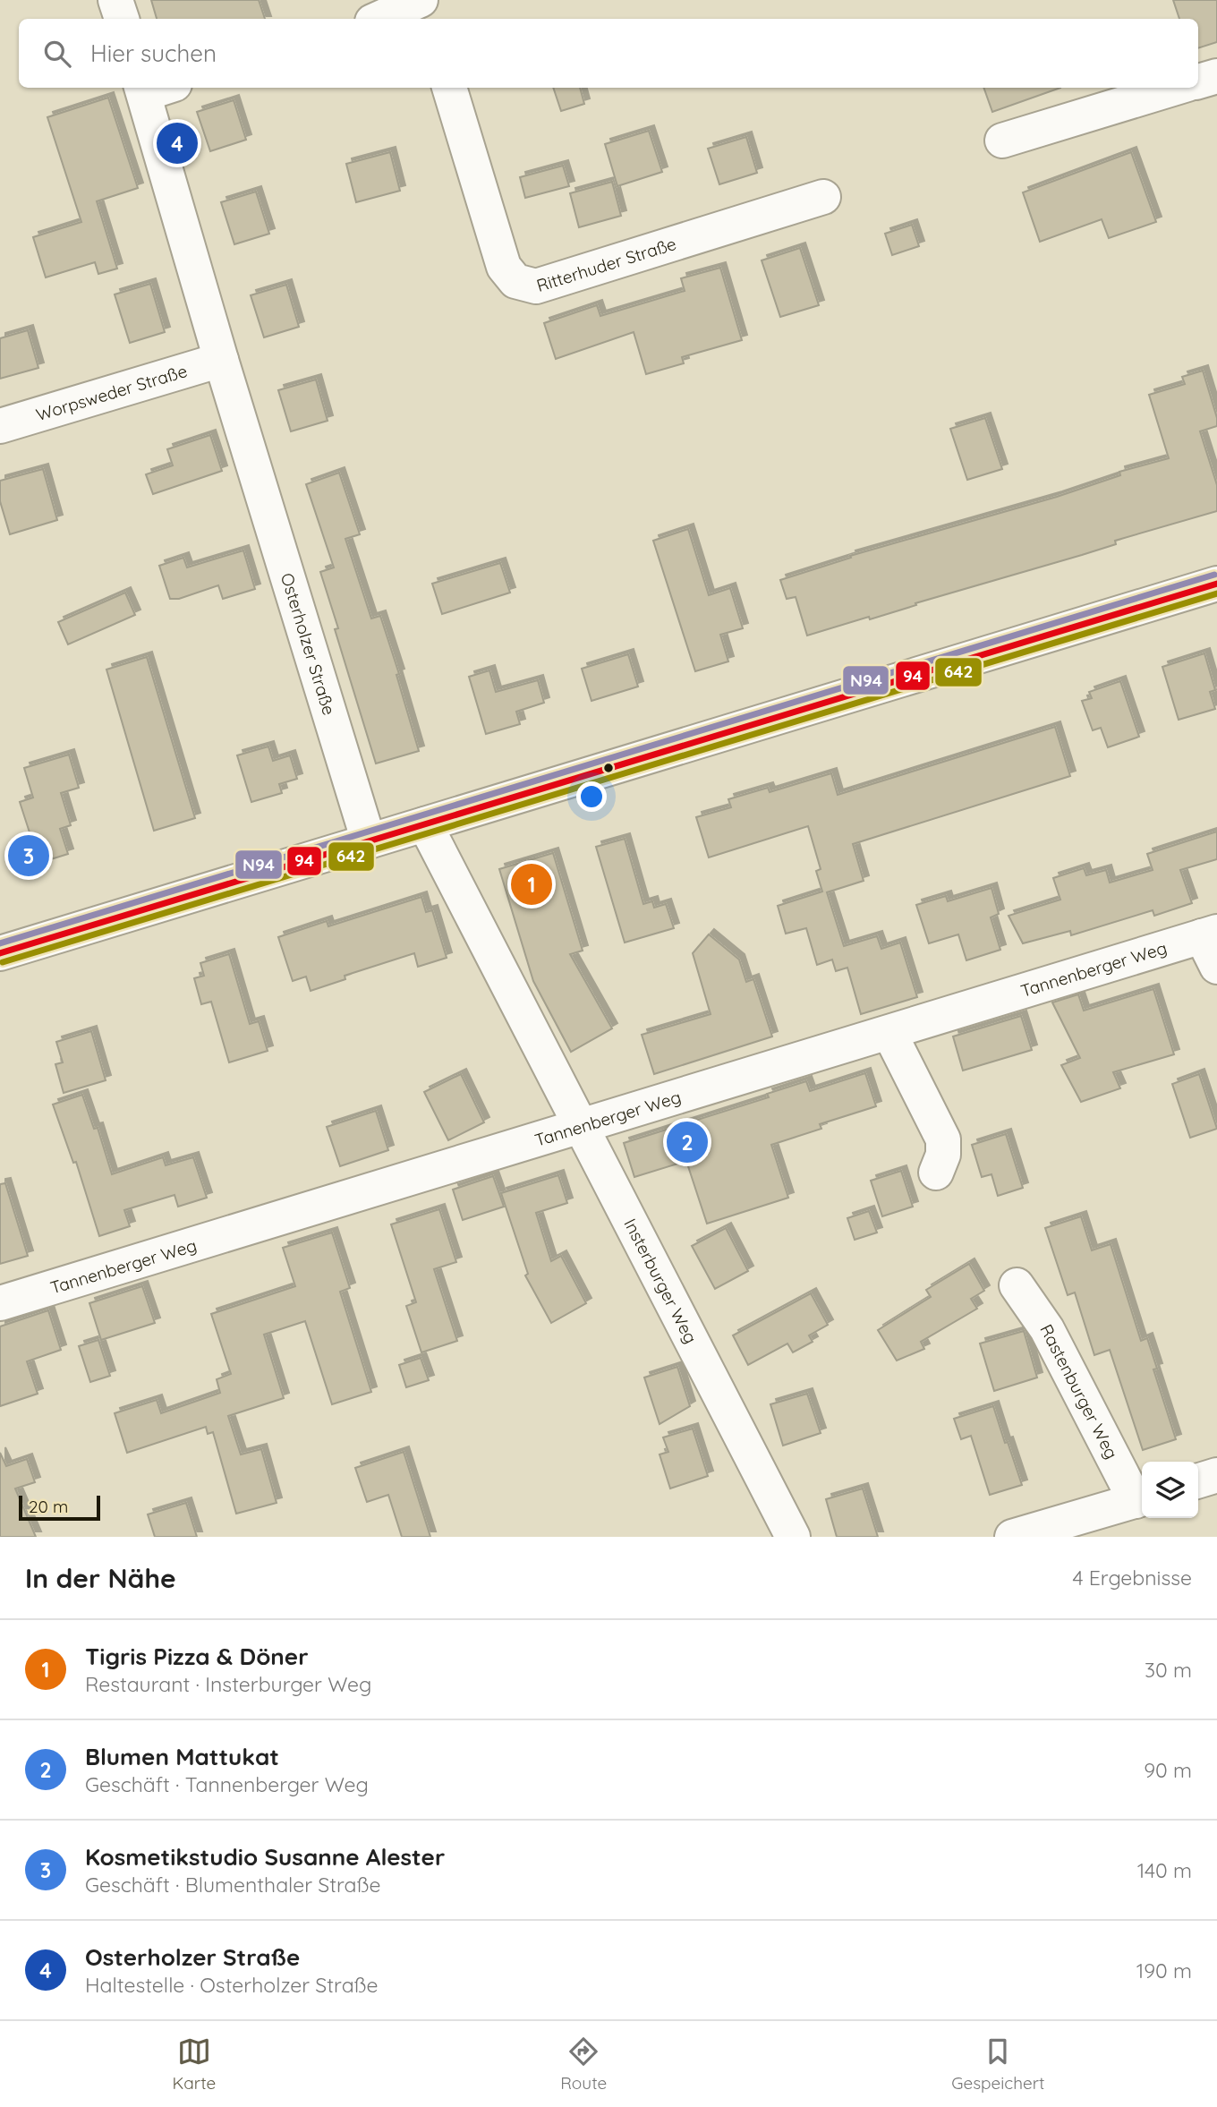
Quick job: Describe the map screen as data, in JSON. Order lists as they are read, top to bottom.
{
  "streets": {
    "street": [
      "Ritterhuder Straße",
      "Worpsweder Straße",
      "Osterholzer Straße",
      "Tannenberger Weg",
      "Insterburger Weg",
      "Rastenburger Weg"
    ]
  },
  "crossings": [
    ["Worpsweder Straße", "Osterholzer Straße"],
    ["Tannenberger Weg", "Insterburger Weg"]
  ],
  "lines": ["transit line N94", "transit line 94", "transit line 642"],
  "scale_bar": "20 m",
  "page": {
    "search": "Hier suchen",
    "pins": [
      "4",
      "3",
      "1",
      "2"
    ],
    "scale": "20 m",
    "heading": ["In der Nähe", "4 Ergebnisse"],
    "list": [
      {
        "mark": "1",
        "name": "Tigris Pizza & Döner",
        "note": "Restaurant · Insterburger Weg",
        "value": "30 m"
      },
      {
        "mark": "2",
        "name": "Blumen Mattukat",
        "note": "Geschäft · Tannenberger Weg",
        "value": "90 m"
      },
      {
        "mark": "3",
        "name": "Kosmetikstudio Susanne Alester",
        "note": "Geschäft · Blumenthaler Straße",
        "value": "140 m"
      },
      {
        "mark": "4",
        "name": "Osterholzer Straße",
        "note": "Haltestelle · Osterholzer Straße",
        "value": "190 m"
      }
    ],
    "nav": ["Karte", "Route", "Gespeichert"]
  }
}
